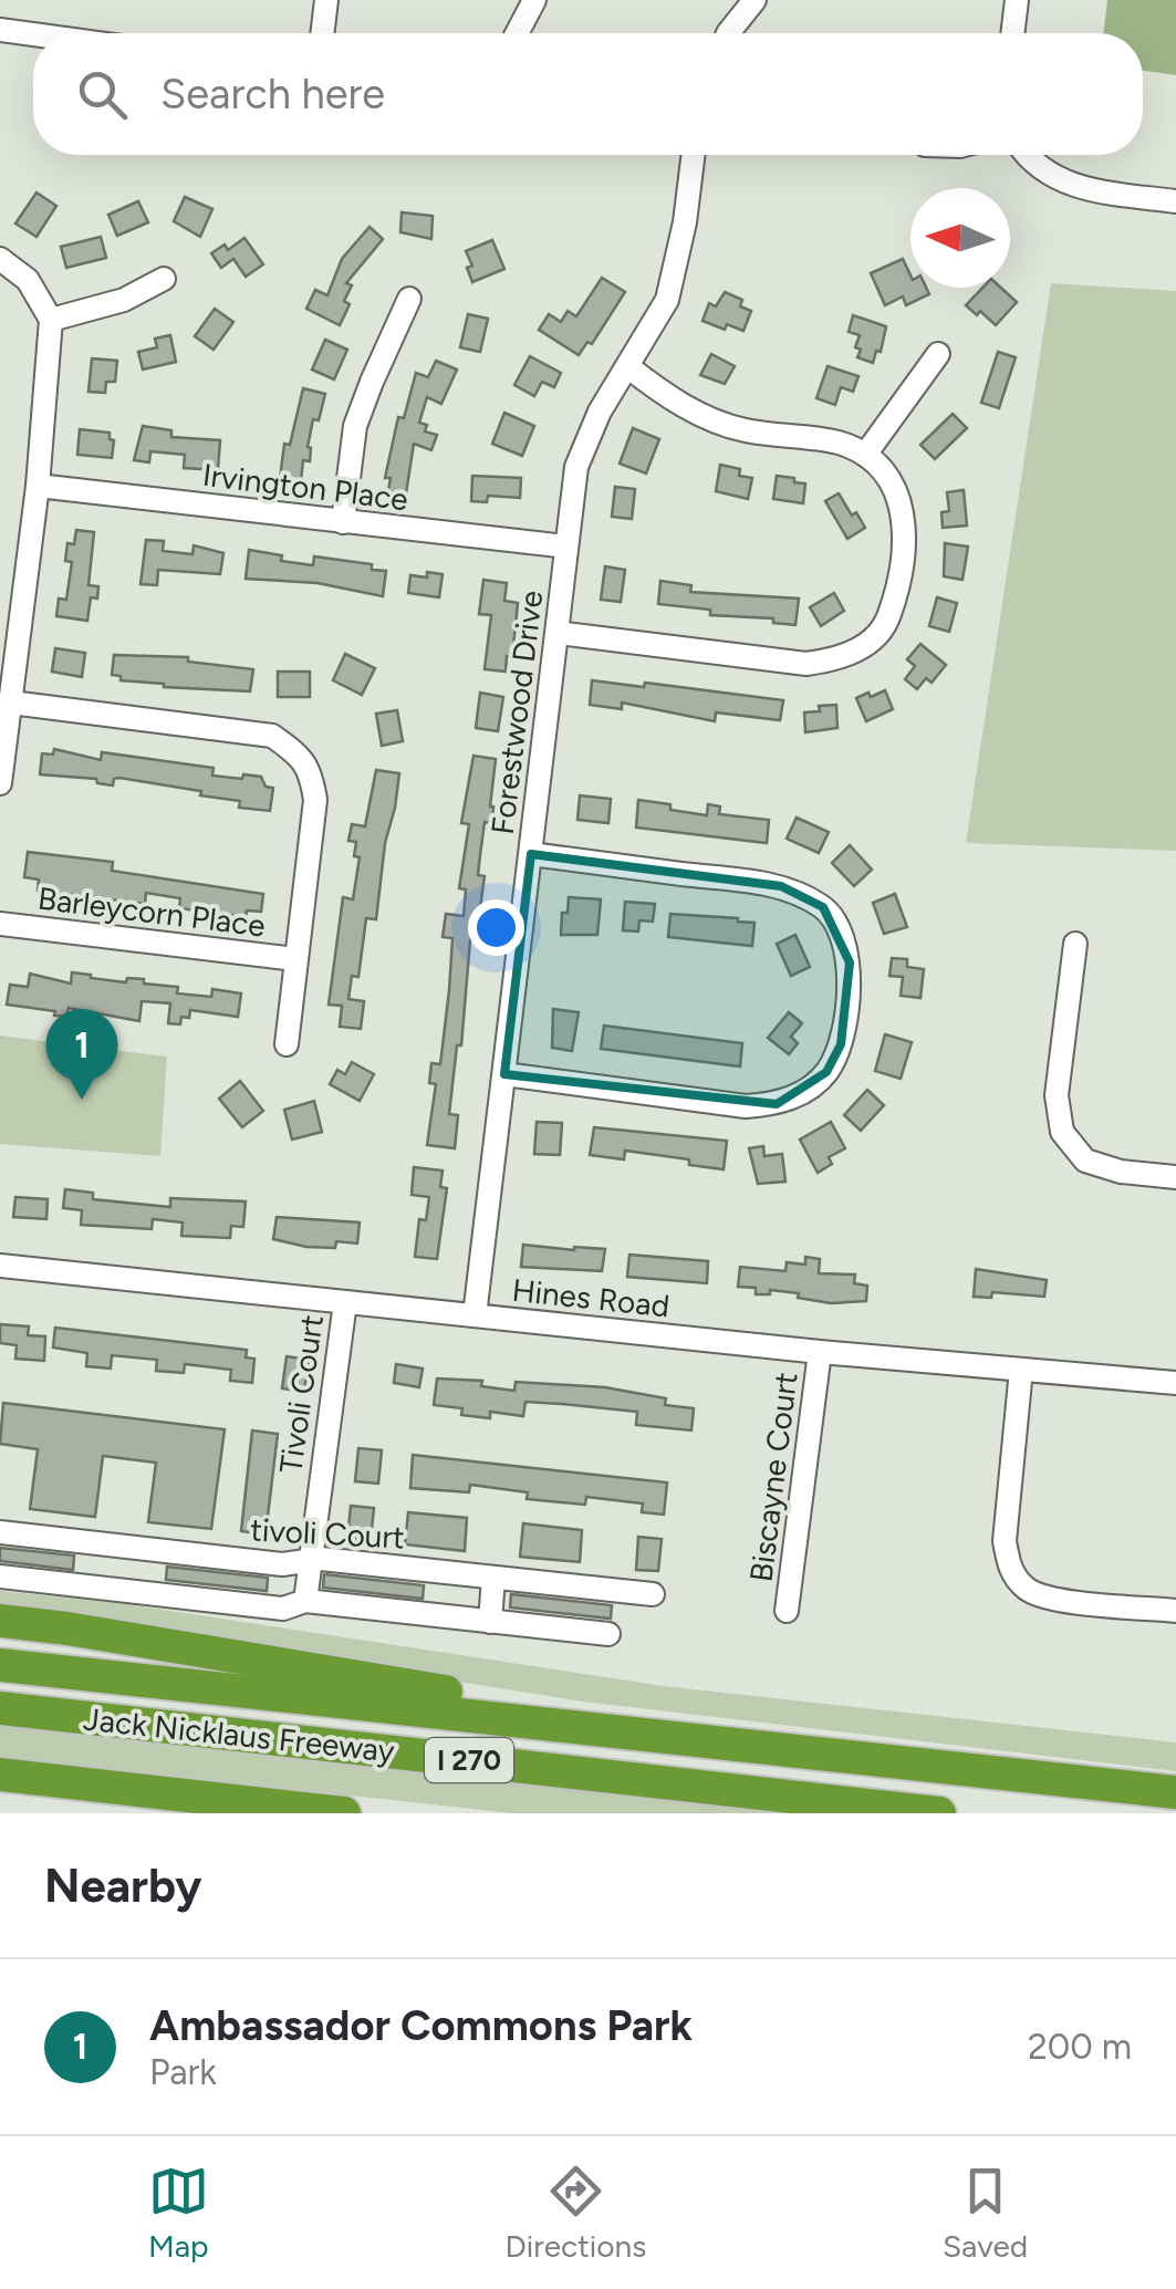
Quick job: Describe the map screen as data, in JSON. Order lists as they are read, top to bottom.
{
  "streets": {
    "highway": ["Jack Nicklaus Freeway", "I 270"],
    "street": [
      "Irvington Place",
      "Forestwood Drive",
      "Barleycorn Place",
      "Hines Road",
      "Tivoli Court",
      "Biscayne Court",
      "tivoli Court"
    ]
  },
  "crossings": [
    ["Irvington Place", "Forestwood Drive"],
    ["Forestwood Drive", "Hines Road"],
    ["Hines Road", "Tivoli Court"],
    ["Hines Road", "Biscayne Court"],
    ["Tivoli Court", "tivoli Court"]
  ],
  "north": "left",
  "page": {
    "search": "Search here",
    "pins": "1",
    "heading": "Nearby",
    "list": [
      {
        "mark": "1",
        "name": "Ambassador Commons Park",
        "note": "Park",
        "value": "200 m"
      }
    ],
    "nav": ["Map", "Directions", "Saved"]
  }
}
